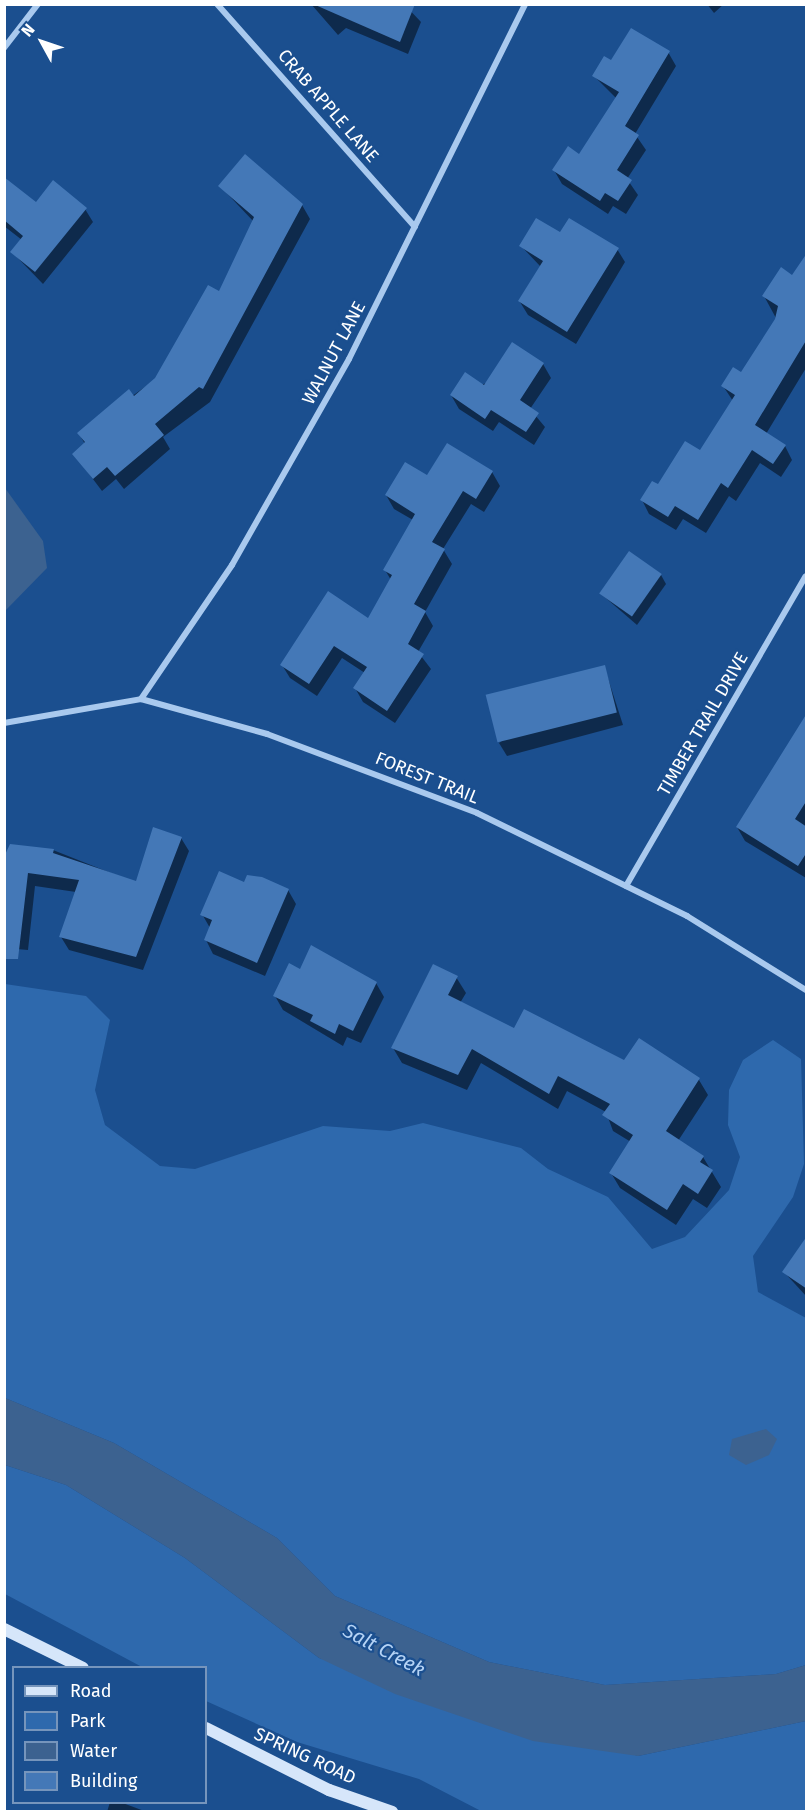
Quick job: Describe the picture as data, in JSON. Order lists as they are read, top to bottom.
{
  "streets": {
    "street": [
      "CRAB APPLE LANE",
      "WALNUT LANE",
      "TIMBER TRAIL DRIVE",
      "FOREST TRAIL",
      "SPRING ROAD"
    ]
  },
  "crossings": [
    ["CRAB APPLE LANE", "WALNUT LANE"],
    ["WALNUT LANE", "FOREST TRAIL"],
    ["TIMBER TRAIL DRIVE", "FOREST TRAIL"]
  ],
  "water": ["Salt Creek"],
  "legend": [
    "Road",
    "Park",
    "Water",
    "Building"
  ],
  "north": "top left"
}
